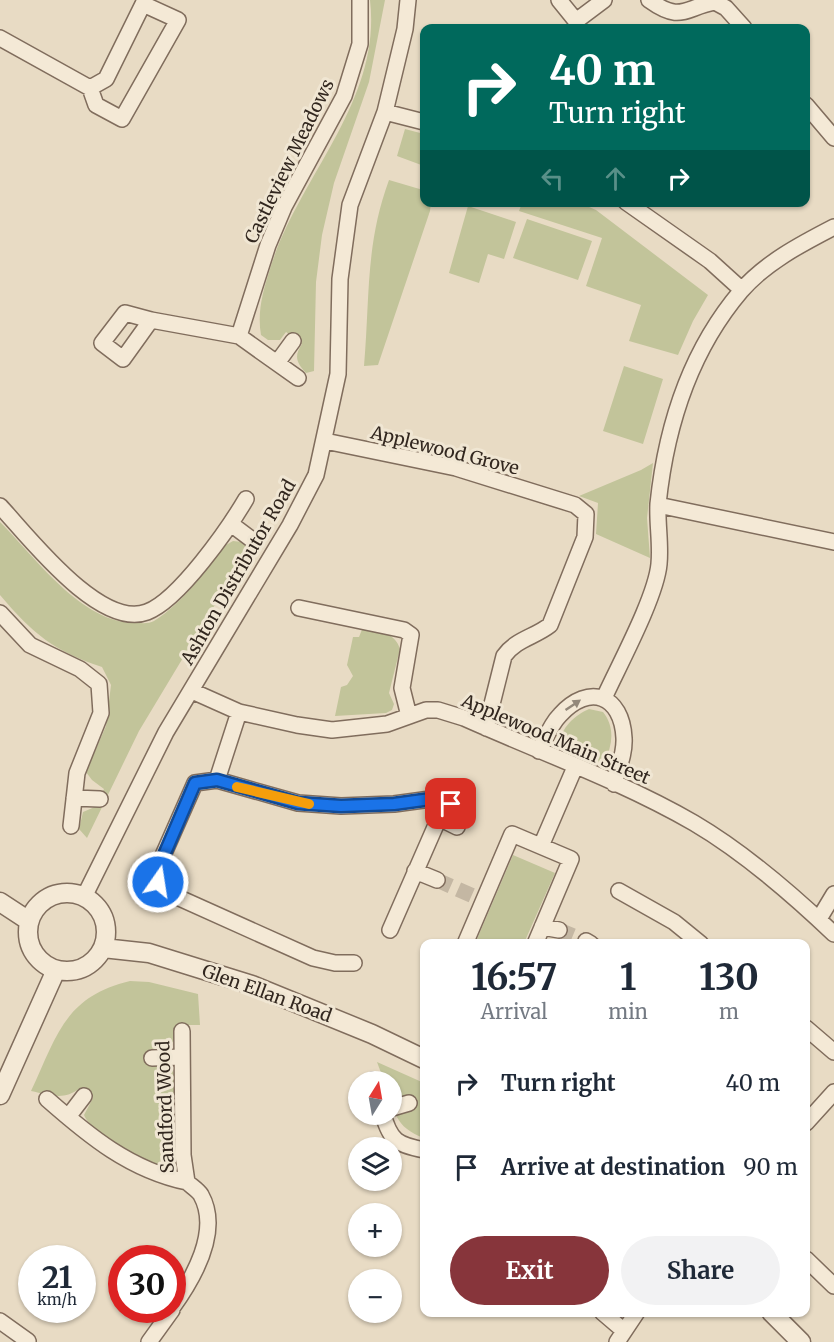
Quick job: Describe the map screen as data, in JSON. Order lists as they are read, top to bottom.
{
  "streets": {
    "street": [
      "Castleview Meadows",
      "Applewood Grove",
      "Ashton Distributor Road",
      "Applewood Main Street",
      "Glen Ellan Road",
      "Sandford Wood"
    ]
  },
  "crossings": [
    ["Applewood Grove", "Ashton Distributor Road"],
    ["Applewood Grove", "Applewood Main Street"],
    ["Ashton Distributor Road", "Applewood Main Street"],
    ["Ashton Distributor Road", "Glen Ellan Road"]
  ],
  "north": "top",
  "page": {
    "turn": ["40 m", "Turn right"],
    "eta": [
      "16:57",
      "Arrival",
      "1",
      "min",
      "130",
      "m"
    ],
    "list": [
      {
        "name": "Turn right",
        "value": "40 m"
      },
      {
        "name": "Arrive at destination",
        "value": "90 m"
      }
    ],
    "map_buttons": ["+", "−"],
    "buttons": ["Exit", "Share"],
    "speed": "21 km/h",
    "limit": "30"
  }
}
